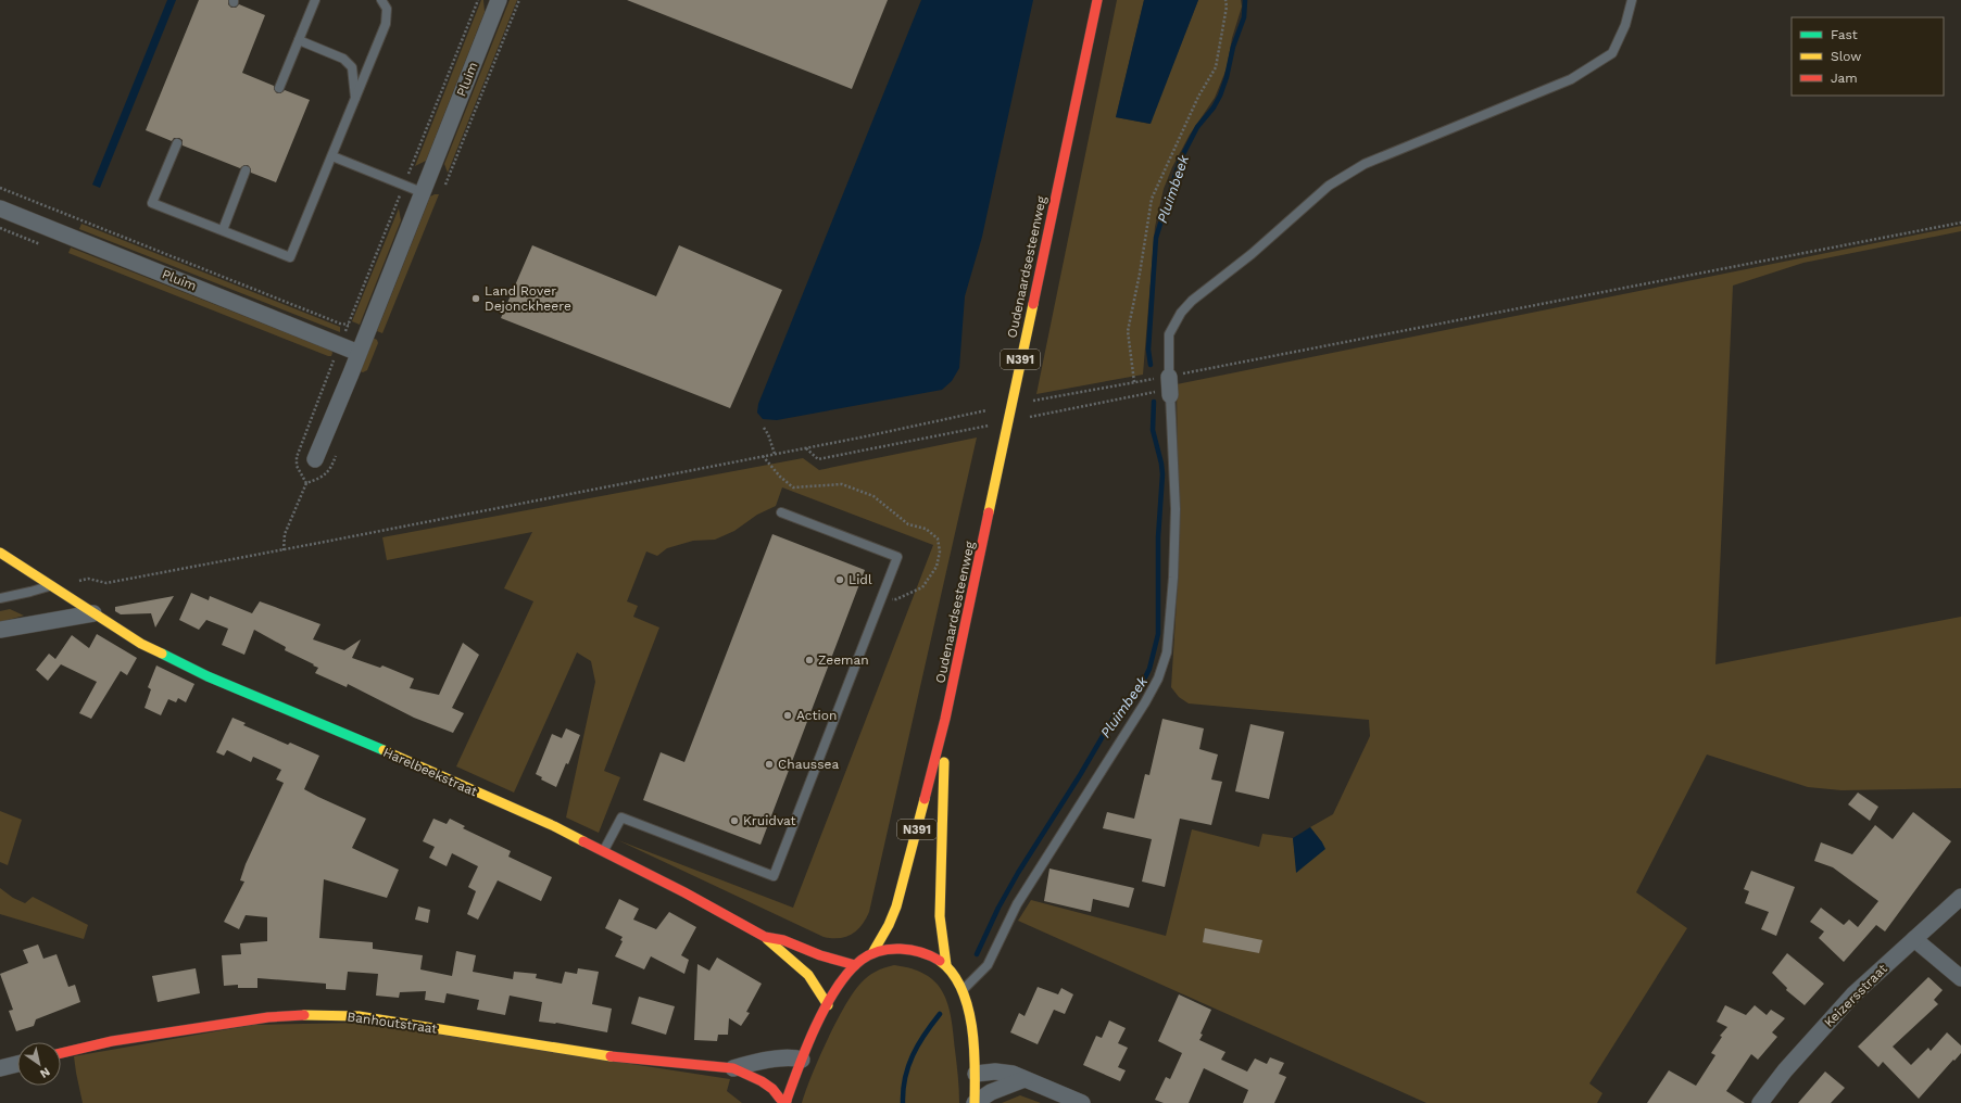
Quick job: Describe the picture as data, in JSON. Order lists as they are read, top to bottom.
{
  "streets": {
    "street": [
      "Pluim",
      "Oudenaardsesteenweg",
      "N391",
      "Harelbeekstraat",
      "Keizersstraat",
      "Banhoutstraat"
    ]
  },
  "crossings": [
    ["Oudenaardsesteenweg", "N391"],
    ["N391", "Harelbeekstraat"],
    ["N391", "Banhoutstraat"]
  ],
  "water": ["Pluimbeek"],
  "places": [
    "Land Rover Dejonckheere",
    "Lidl",
    "Zeeman",
    "Action",
    "Chaussea",
    "Kruidvat"
  ],
  "legend": ["Fast", "Slow", "Jam"],
  "north": "bottom right"
}
